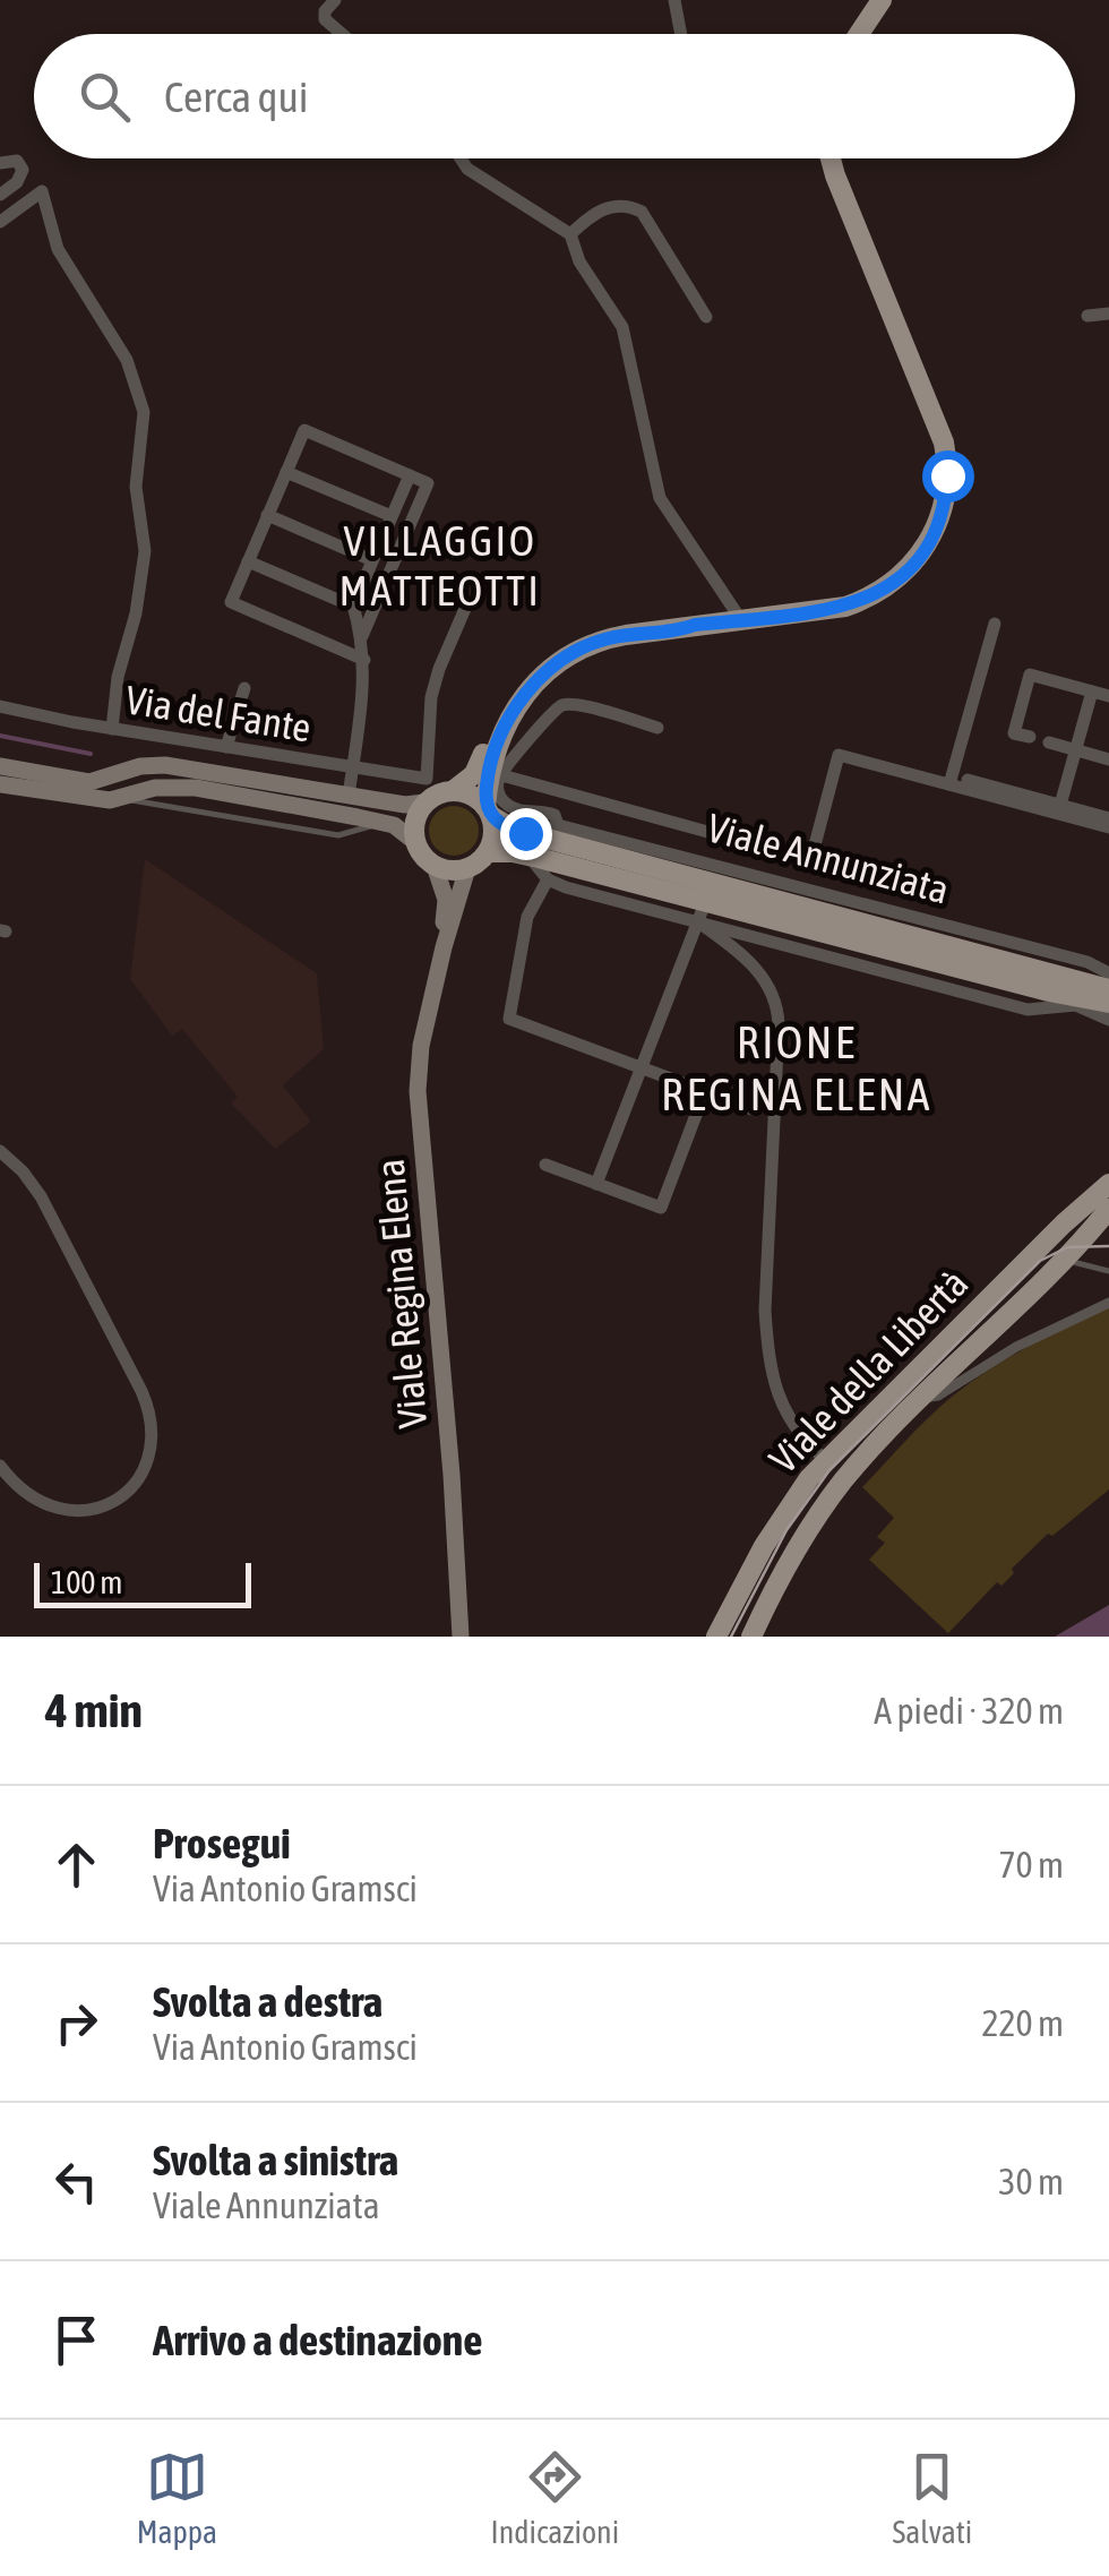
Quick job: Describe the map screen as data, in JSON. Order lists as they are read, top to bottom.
{
  "streets": {
    "main road": ["Viale Annunziata", "Viale Regina Elena", "Viale della Libertà"],
    "street": ["Via del Fante"]
  },
  "districts": ["VILLAGGIO MATTEOTTI", "RIONE REGINA ELENA"],
  "scale_bar": "100 m",
  "page": {
    "search": "Cerca qui",
    "scale": "100 m",
    "heading": ["4 min", "A piedi · 320 m"],
    "list": [
      ["Prosegui", "Via Antonio Gramsci", "70 m"],
      ["Svolta a destra", "Via Antonio Gramsci", "220 m"],
      ["Svolta a sinistra", "Viale Annunziata", "30 m"],
      "Arrivo a destinazione"
    ],
    "nav": ["Mappa", "Indicazioni", "Salvati"]
  }
}
